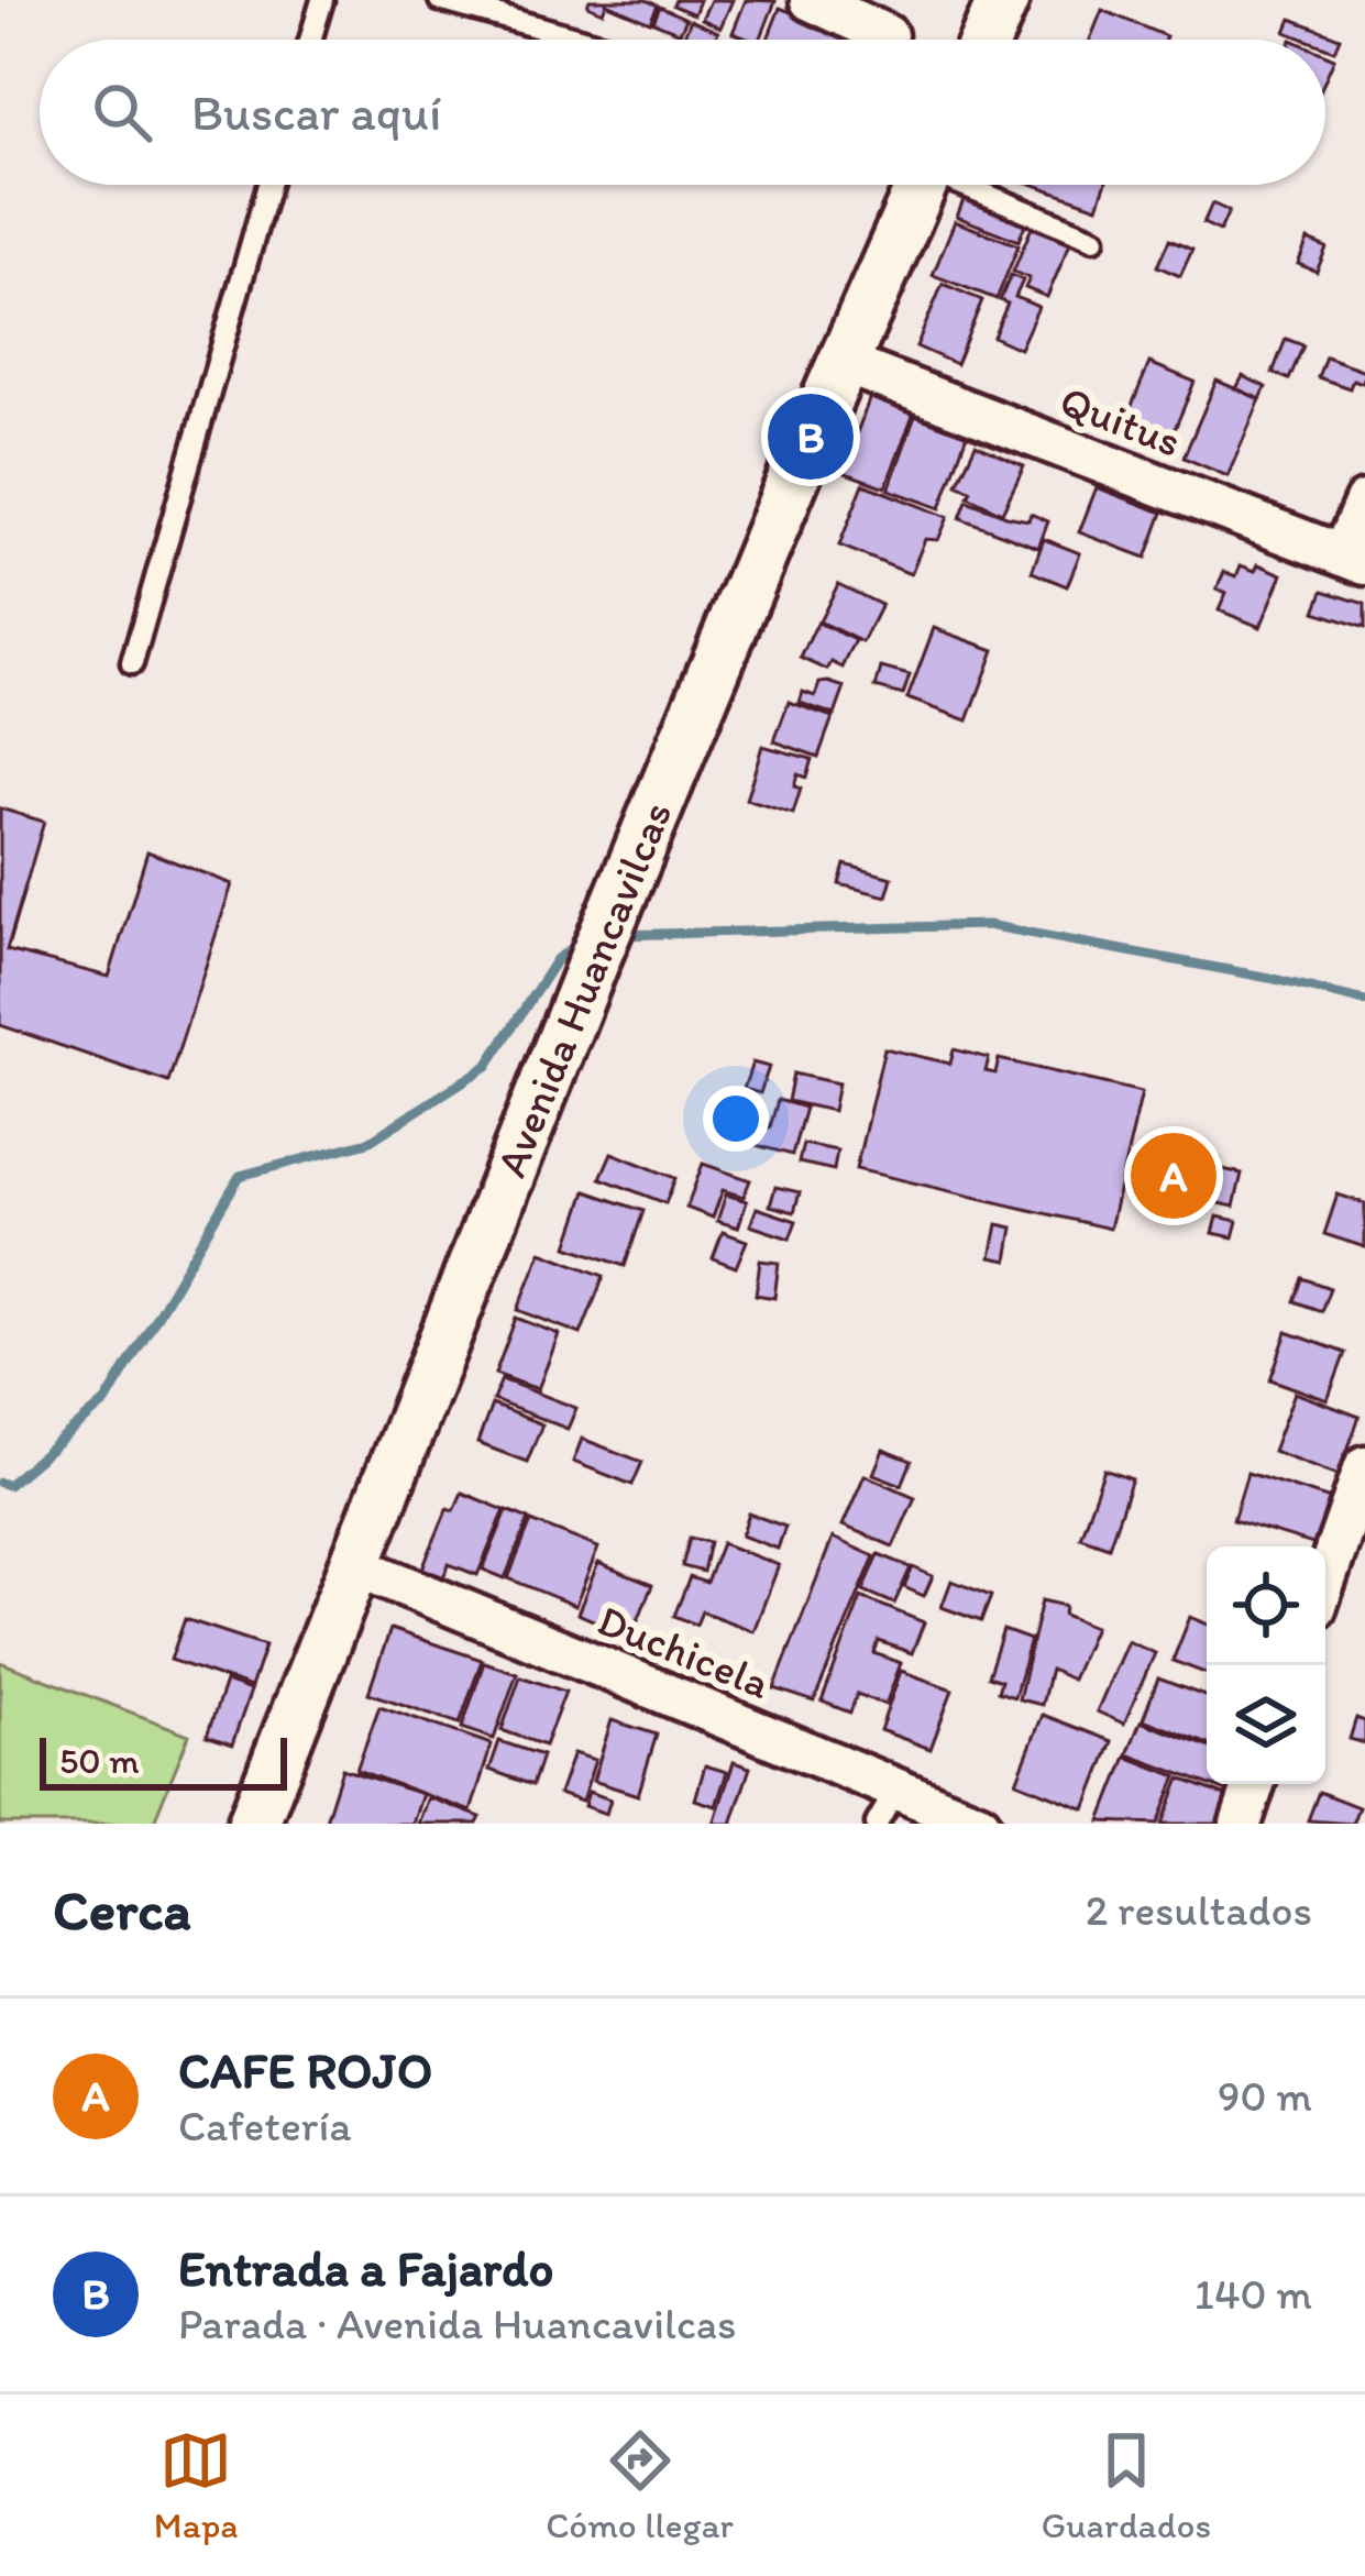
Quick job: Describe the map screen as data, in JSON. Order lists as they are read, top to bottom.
{
  "streets": {
    "street": ["Quitus", "Avenida Huancavilcas", "Duchicela"]
  },
  "crossings": [
    ["Quitus", "Avenida Huancavilcas"],
    ["Avenida Huancavilcas", "Duchicela"]
  ],
  "scale_bar": "50 m",
  "page": {
    "search": "Buscar aquí",
    "pins": ["B", "A"],
    "scale": "50 m",
    "heading": ["Cerca", "2 resultados"],
    "list": [
      {
        "mark": "A",
        "name": "CAFE ROJO",
        "note": "Cafetería",
        "value": "90 m"
      },
      {
        "mark": "B",
        "name": "Entrada a Fajardo",
        "note": "Parada · Avenida Huancavilcas",
        "value": "140 m"
      }
    ],
    "nav": ["Mapa", "Cómo llegar", "Guardados"]
  }
}
